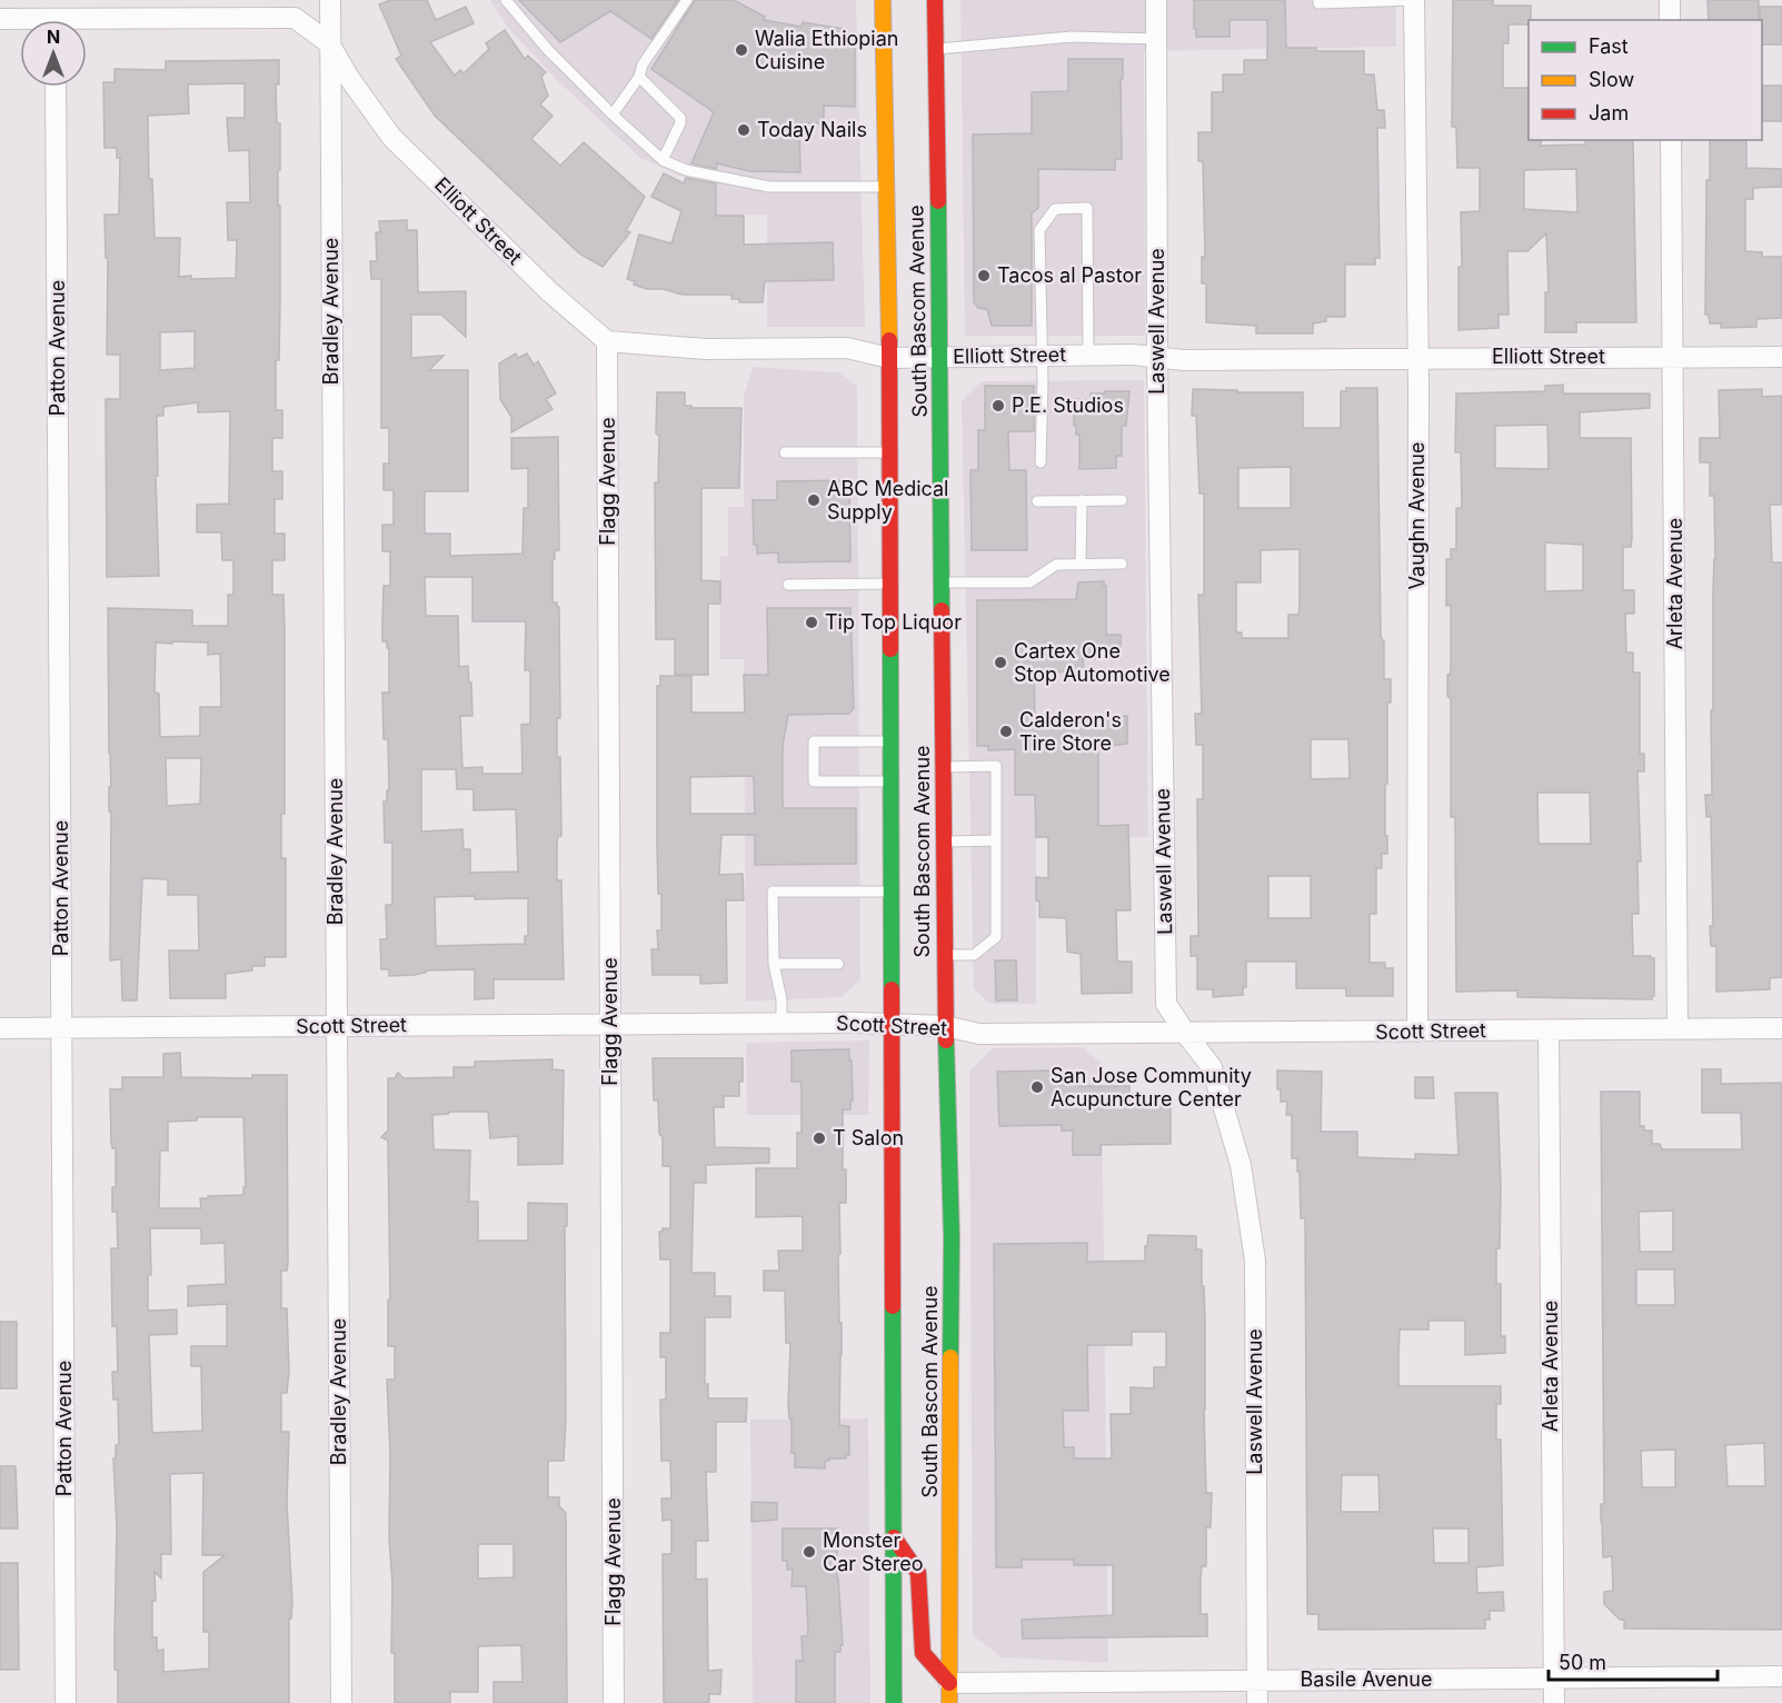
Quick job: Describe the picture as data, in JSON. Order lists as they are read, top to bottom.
{
  "streets": {
    "main road": ["South Bascom Avenue"],
    "street": [
      "Elliott Street",
      "Bradley Avenue",
      "Laswell Avenue",
      "Patton Avenue",
      "Flagg Avenue",
      "Vaughn Avenue",
      "Arleta Avenue",
      "Scott Street",
      "Basile Avenue"
    ]
  },
  "crossings": [
    ["Elliott Street", "Bradley Avenue"],
    ["Elliott Street", "South Bascom Avenue"],
    ["Elliott Street", "Laswell Avenue"],
    ["Elliott Street", "Flagg Avenue"],
    ["Elliott Street", "Vaughn Avenue"],
    ["Elliott Street", "Arleta Avenue"],
    ["Bradley Avenue", "Scott Street"],
    ["South Bascom Avenue", "Scott Street"],
    ["South Bascom Avenue", "Basile Avenue"],
    ["Laswell Avenue", "Scott Street"],
    ["Laswell Avenue", "Basile Avenue"],
    ["Patton Avenue", "Scott Street"],
    ["Flagg Avenue", "Scott Street"],
    ["Vaughn Avenue", "Scott Street"],
    ["Arleta Avenue", "Scott Street"],
    ["Arleta Avenue", "Basile Avenue"]
  ],
  "places": [
    "Walia Ethiopian Cuisine",
    "Today Nails",
    "Tacos al Pastor",
    "P.E. Studios",
    "ABC Medical Supply",
    "Tip Top Liquor",
    "Cartex One Stop Automotive",
    "Calderon's Tire Store",
    "San Jose Community Acupuncture Center",
    "T Salon",
    "Monster Car Stereo"
  ],
  "legend": ["Fast", "Slow", "Jam"],
  "scale_bar": "50 m",
  "north": "top"
}
